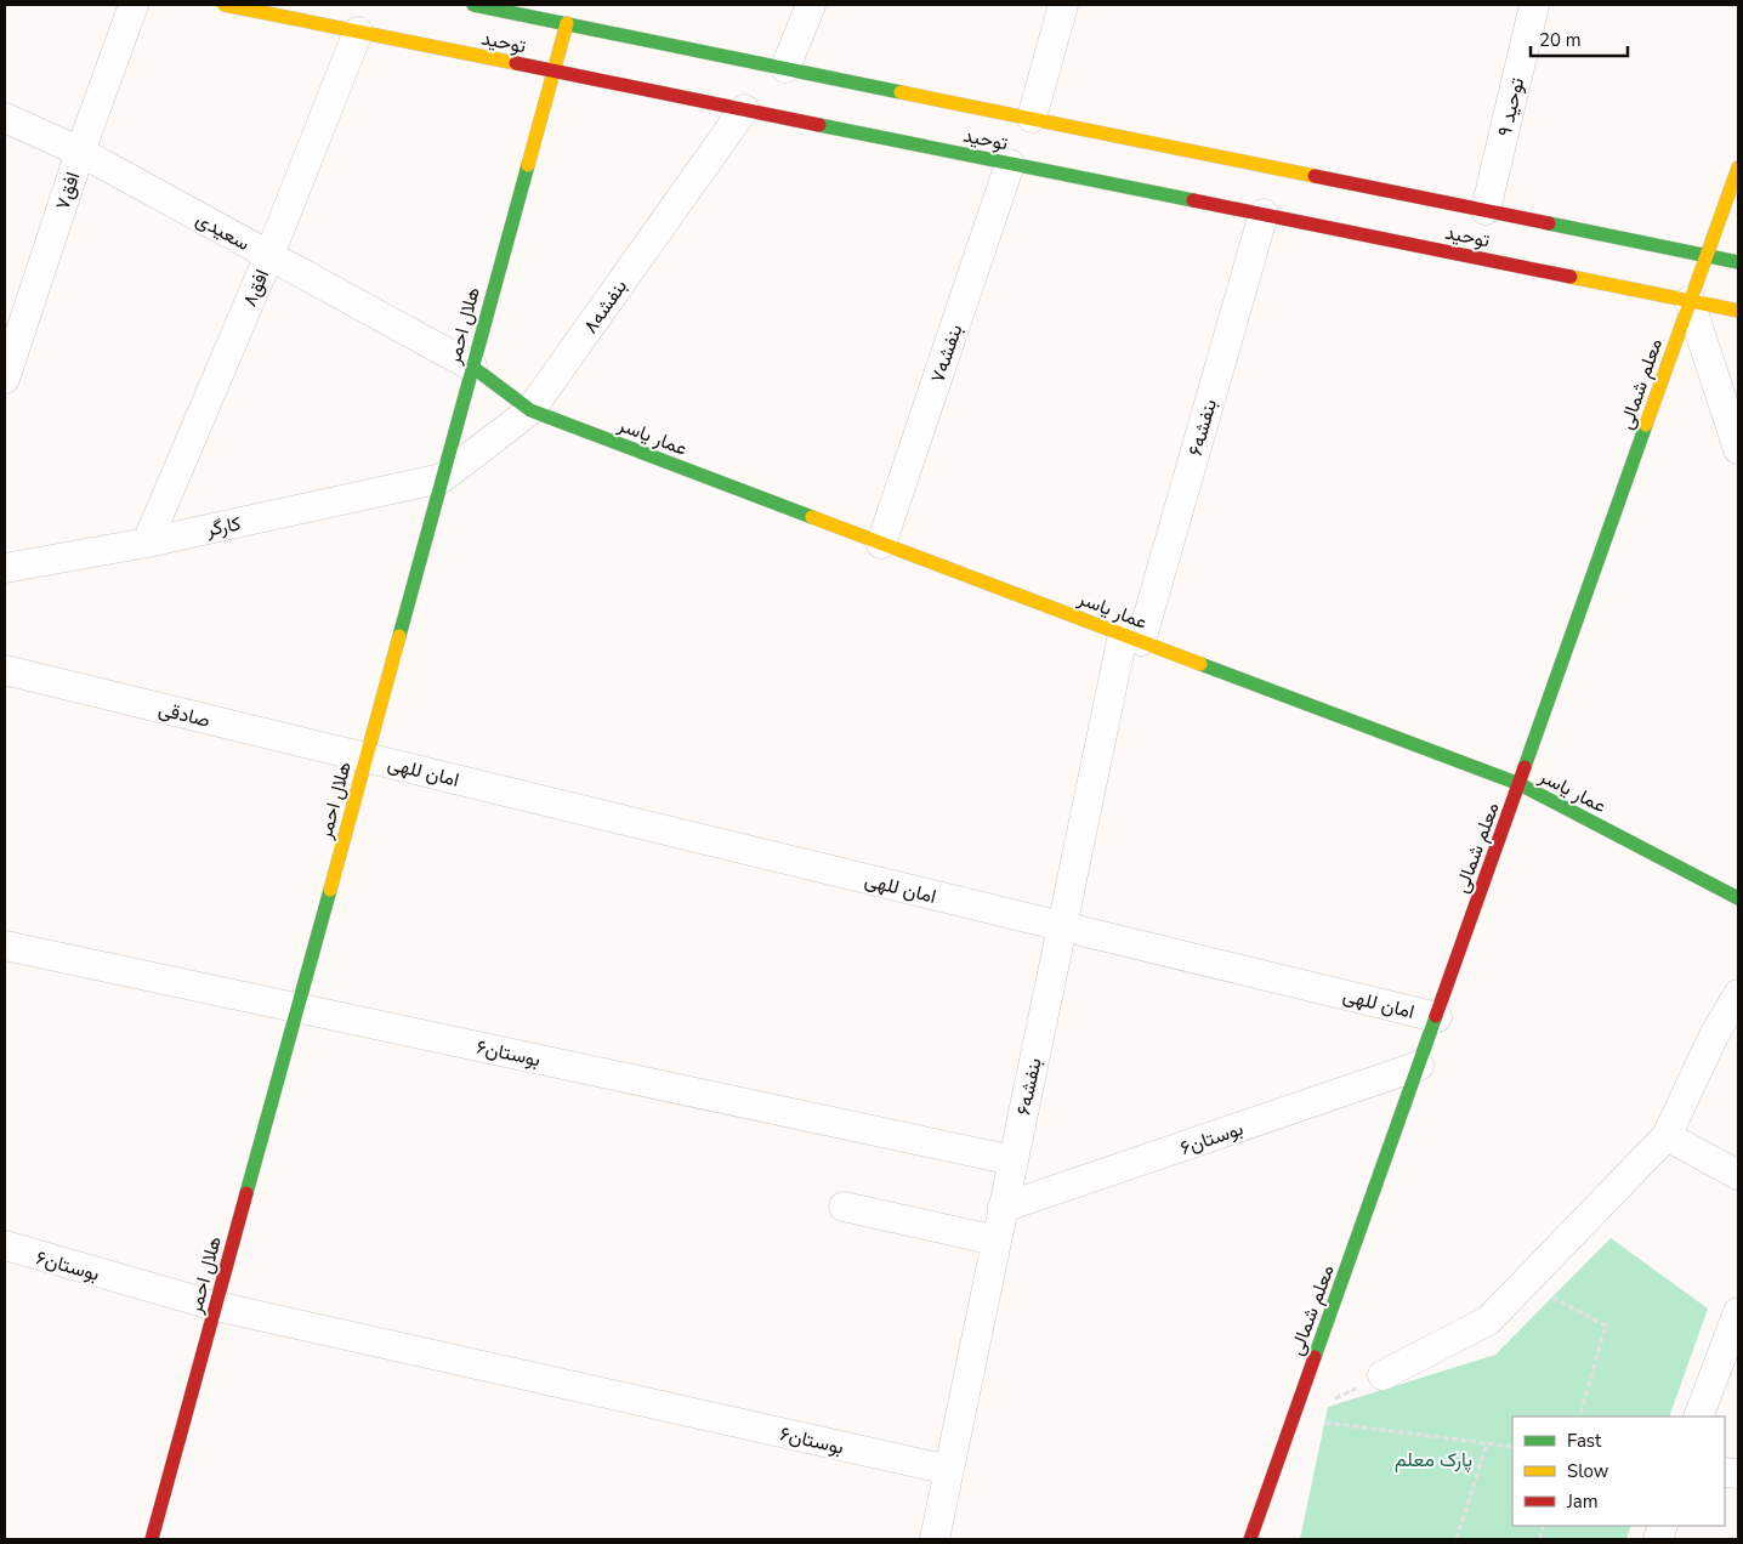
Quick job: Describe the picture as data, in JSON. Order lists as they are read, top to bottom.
{
  "streets": {
    "street": [
      "توحید",
      "توحید ۹",
      "افق۷",
      "سعیدی",
      "افق۸",
      "بنفشه۸",
      "هلال احمر",
      "بنفشه۷",
      "معلم شمالی",
      "بنفشه۶",
      "عمار یاسر",
      "کارگر",
      "صادقی",
      "امان للهی",
      "بوستان۶"
    ]
  },
  "crossings": [
    ["توحید", "توحید ۹"],
    ["توحید", "افق۸"],
    ["توحید", "بنفشه۸"],
    ["توحید", "هلال احمر"],
    ["توحید", "بنفشه۷"],
    ["توحید", "معلم شمالی"],
    ["توحید", "بنفشه۶"],
    ["افق۷", "سعیدی"],
    ["سعیدی", "افق۸"],
    ["سعیدی", "هلال احمر"],
    ["سعیدی", "عمار یاسر"],
    ["افق۸", "کارگر"],
    ["بنفشه۸", "هلال احمر"],
    ["بنفشه۸", "عمار یاسر"],
    ["بنفشه۸", "کارگر"],
    ["هلال احمر", "عمار یاسر"],
    ["هلال احمر", "کارگر"],
    ["هلال احمر", "صادقی"],
    ["هلال احمر", "امان للهی"],
    ["هلال احمر", "بوستان۶"],
    ["بنفشه۷", "عمار یاسر"],
    ["معلم شمالی", "عمار یاسر"],
    ["معلم شمالی", "امان للهی"],
    ["معلم شمالی", "بوستان۶"],
    ["بنفشه۶", "عمار یاسر"],
    ["بنفشه۶", "امان للهی"],
    ["بنفشه۶", "بوستان۶"],
    ["صادقی", "امان للهی"]
  ],
  "parks": ["پارک معلم"],
  "legend": ["Fast", "Slow", "Jam"],
  "scale_bar": "20 m"
}
